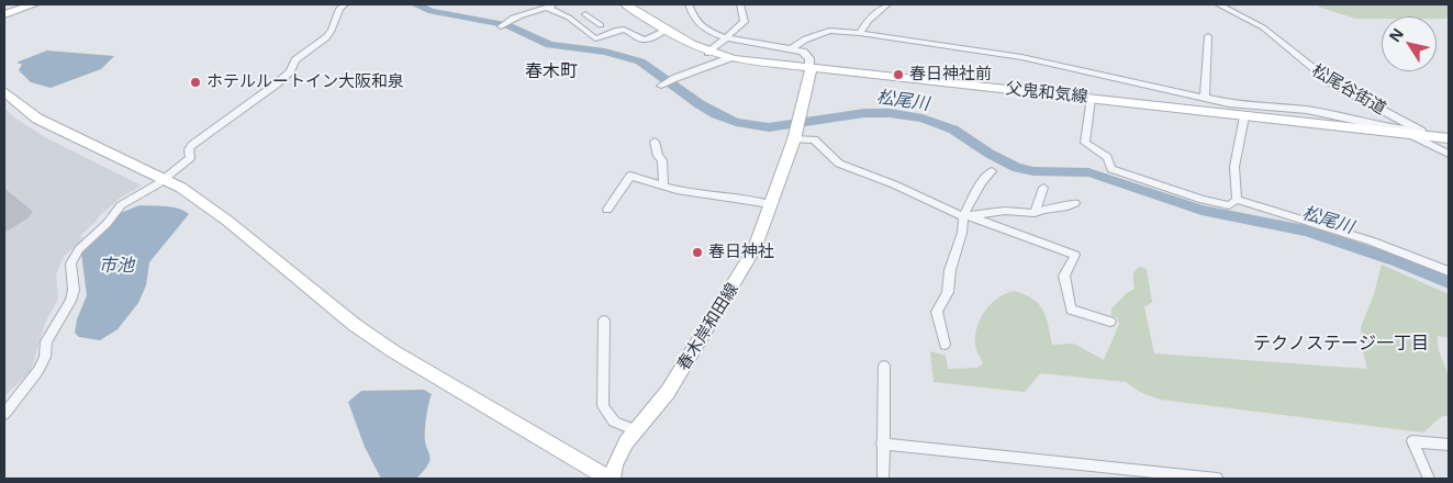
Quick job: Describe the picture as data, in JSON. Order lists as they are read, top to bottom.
{
  "streets": {
    "main road": ["父鬼和気線", "春木岸和田線"],
    "street": ["松尾谷街道"]
  },
  "crossings": [
    ["松尾谷街道", "父鬼和気線"],
    ["父鬼和気線", "春木岸和田線"]
  ],
  "districts": ["春木町", "テクノステージ一丁目"],
  "water": ["松尾川", "市池"],
  "places": ["春日神社前", "ホテルルートイン大阪和泉", "春日神社"],
  "north": "top left"
}
